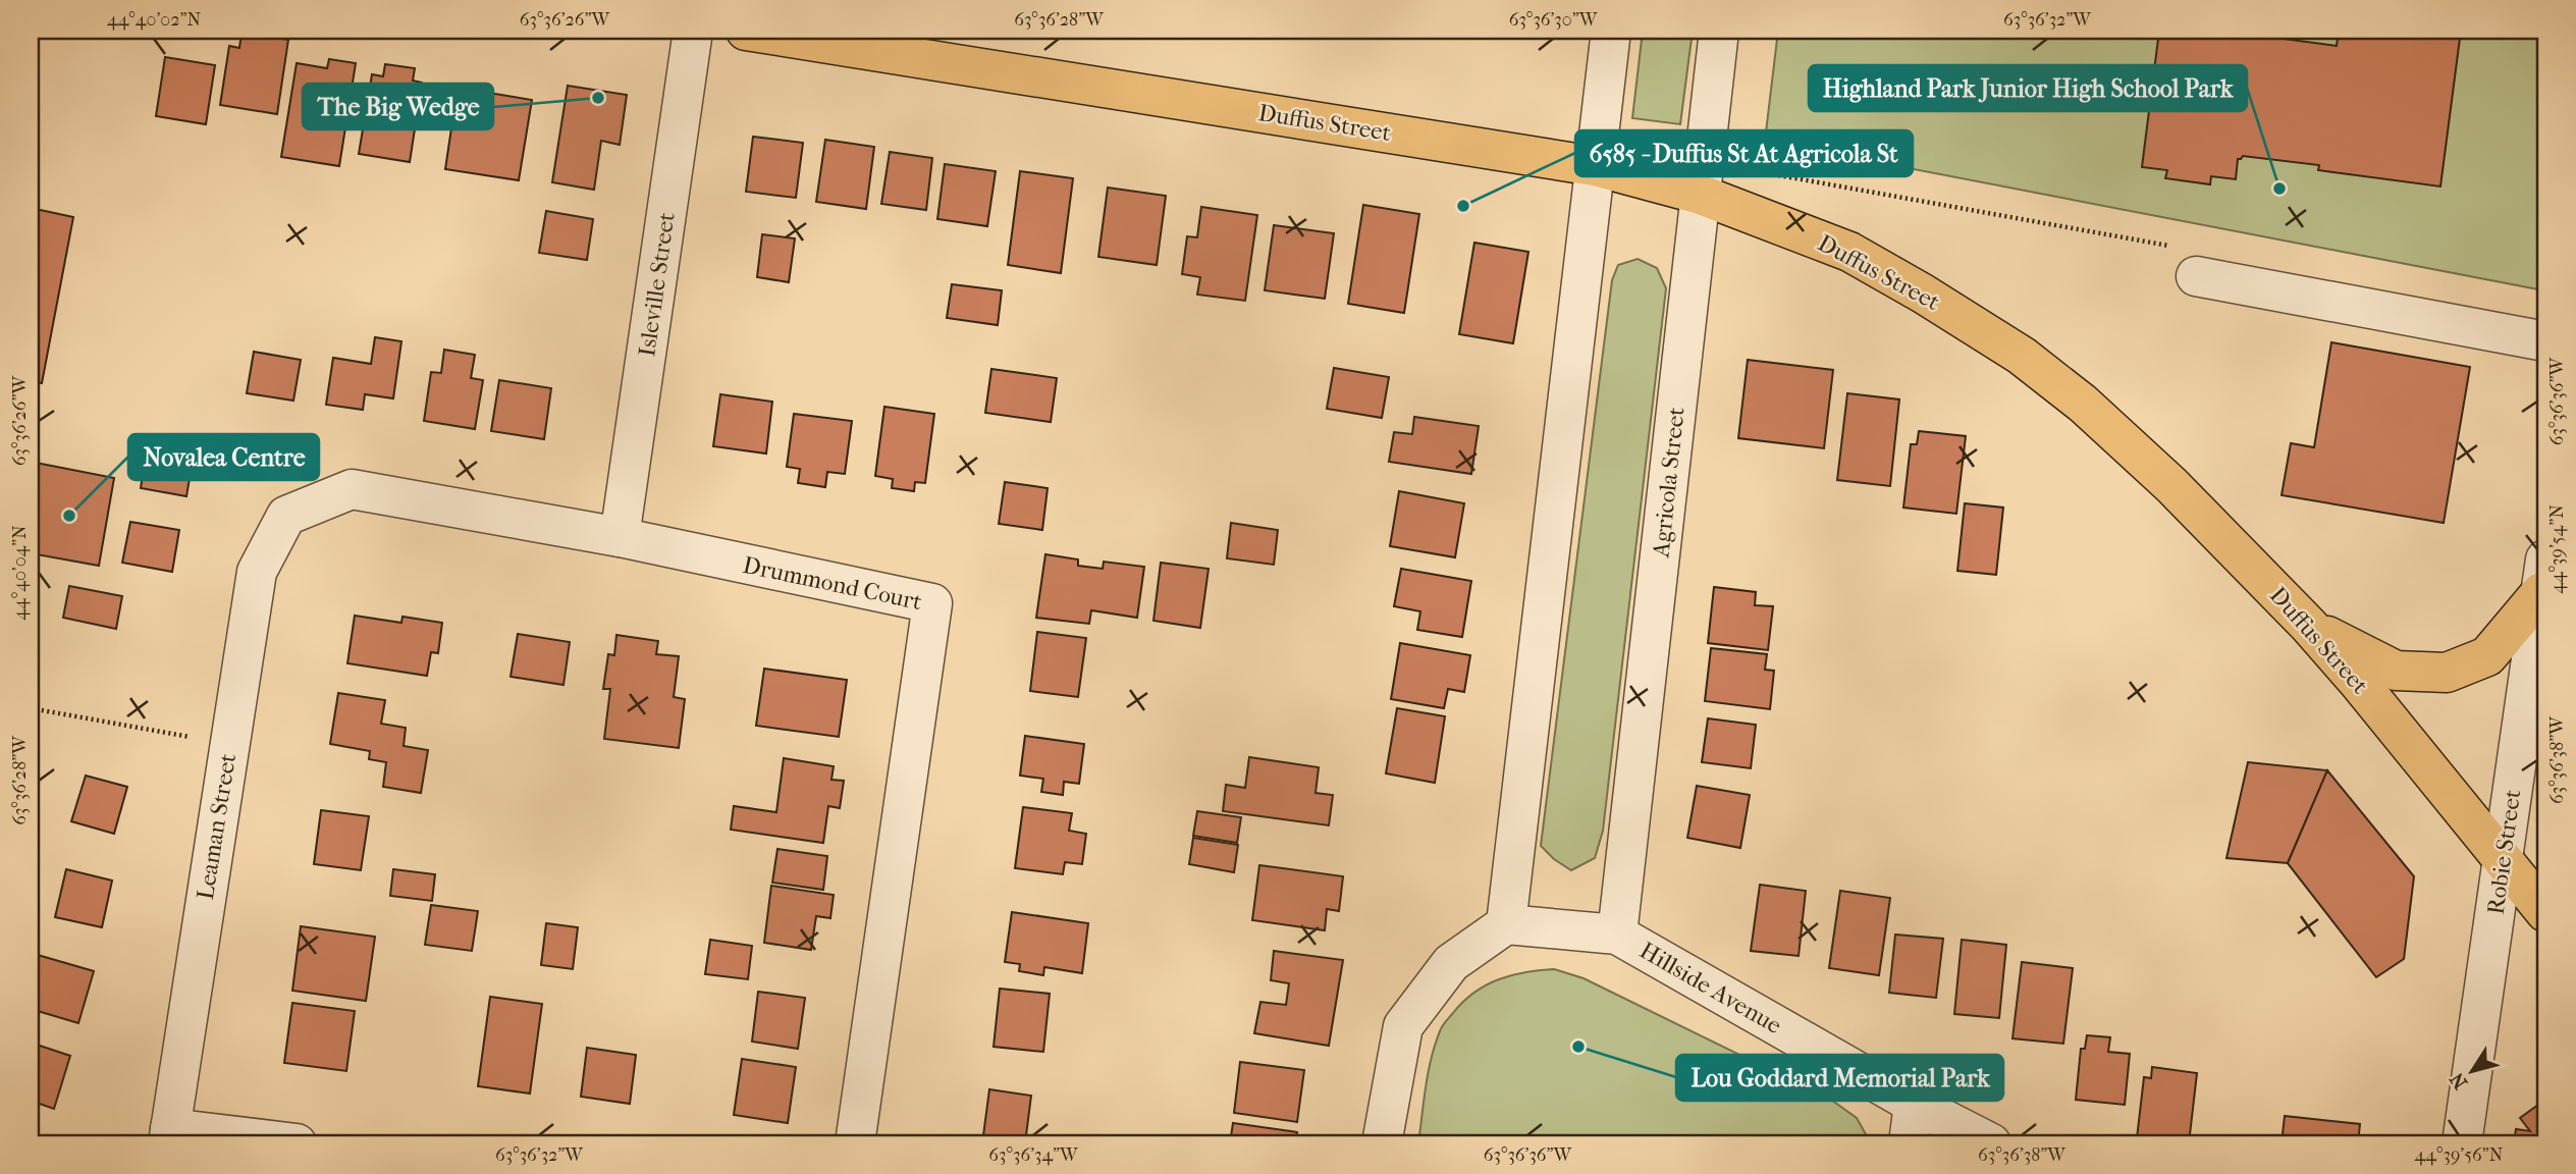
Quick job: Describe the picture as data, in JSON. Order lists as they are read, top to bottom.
{
  "streets": {
    "main road": ["Duffus Street"],
    "street": [
      "Isleville Street",
      "Agricola Street",
      "Drummond Court",
      "Leaman Street",
      "Robie Street",
      "Hillside Avenue"
    ]
  },
  "crossings": [
    ["Duffus Street", "Agricola Street"],
    ["Duffus Street", "Robie Street"],
    ["Isleville Street", "Drummond Court"],
    ["Agricola Street", "Hillside Avenue"],
    ["Drummond Court", "Leaman Street"]
  ],
  "places": [
    "The Big Wedge",
    "Highland Park Junior High School Park",
    "6585 - Duffus St At Agricola St",
    "Novalea Centre",
    "Lou Goddard Memorial Park"
  ],
  "north": "bottom left",
  "coordinates": [
    "44°40'02\"N",
    "63°36'26\"W",
    "63°36'28\"W",
    "63°36'30\"W",
    "63°36'32\"W",
    "63°36'36\"W",
    "44°39'54\"N",
    "44°40'04\"N",
    "63°36'38\"W",
    "63°36'34\"W",
    "44°39'56\"N"
  ]
}
